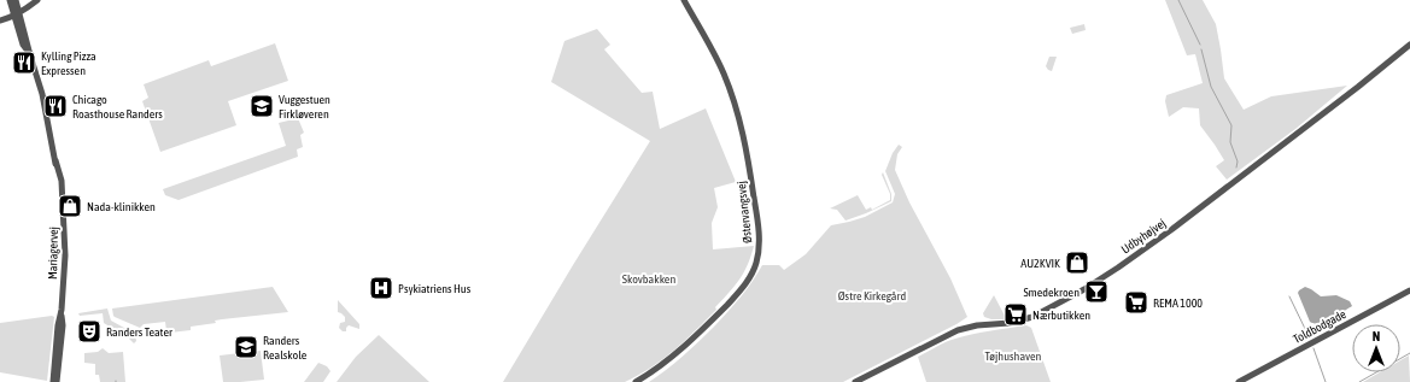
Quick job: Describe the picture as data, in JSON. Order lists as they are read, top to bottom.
{
  "streets": {
    "street": [
      "Østervangsvej",
      "Udbyhøjvej",
      "Mariagervej",
      "Toldbodgade"
    ]
  },
  "parks": ["Skovbakken", "Østre Kirkegård", "Tøjhushaven"],
  "places": {
    "restaurant": ["Kylling Pizza Expressen", "Chicago Roasthouse Randers"],
    "school or university": ["Vuggestuen Firkløveren", "Randers Realskole"],
    "shop": ["Nada-klinikken", "AU2KVIK"],
    "hospital": ["Psykiatriens Hus"],
    "bar": ["Smedekroen"],
    "supermarket": ["REMA 1000", "Nærbutikken"],
    "theatre": ["Randers Teater"]
  },
  "north": "top"
}
